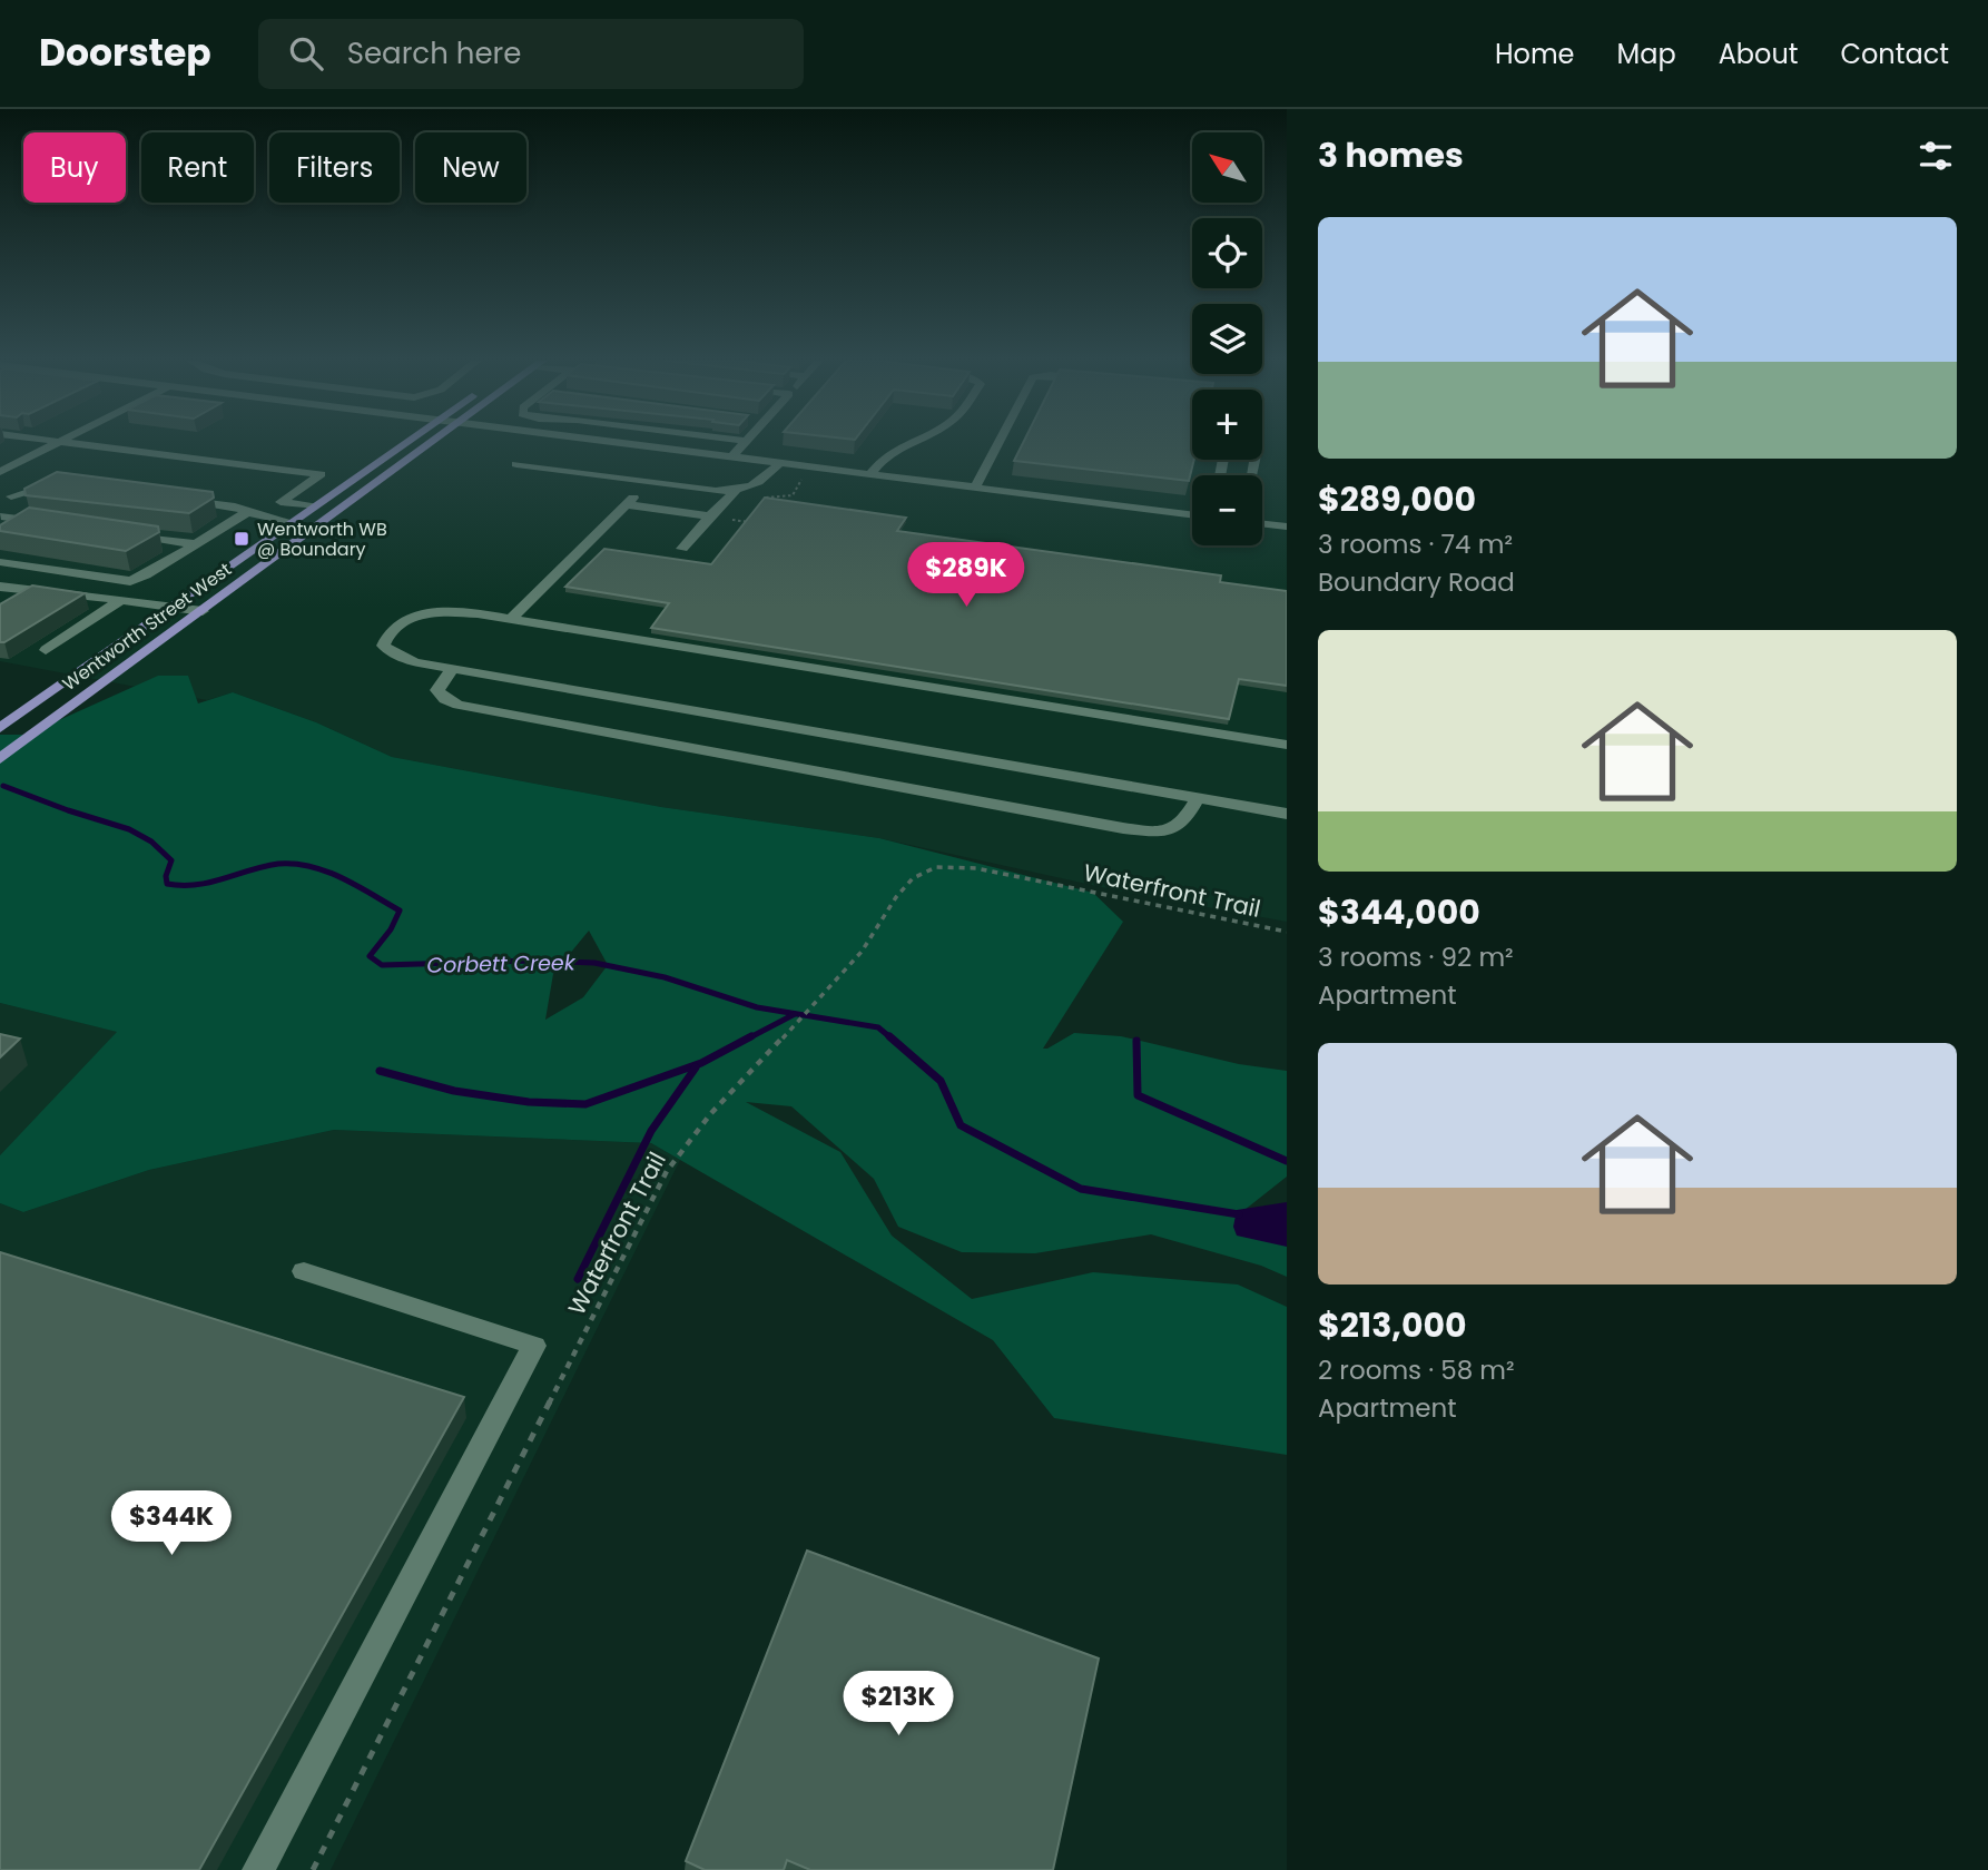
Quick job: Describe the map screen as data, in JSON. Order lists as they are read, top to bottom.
{
  "streets": {
    "main road": ["Wentworth Street West"],
    "path": ["Waterfront Trail"]
  },
  "water": ["Corbett Creek"],
  "places": {
    "transit": ["Wentworth WB @ Boundary"]
  },
  "north": "top left",
  "page": {
    "header": "Doorstep",
    "search": "Search here",
    "nav": [
      "Home",
      "Map",
      "About",
      "Contact"
    ],
    "heading": "3 homes",
    "map_buttons": ["+", "−"],
    "chip": [
      "Buy",
      "Rent",
      "Filters",
      "New"
    ],
    "list": [
      {
        "name": "$289,000",
        "note": "3 rooms · 74 m² · Boundary Road"
      },
      {
        "name": "$344,000",
        "note": "3 rooms · 92 m² · Apartment"
      },
      {
        "name": "$213,000",
        "note": "2 rooms · 58 m² · Apartment"
      }
    ],
    "price": ["$289K", "$344K", "$213K"]
  }
}
